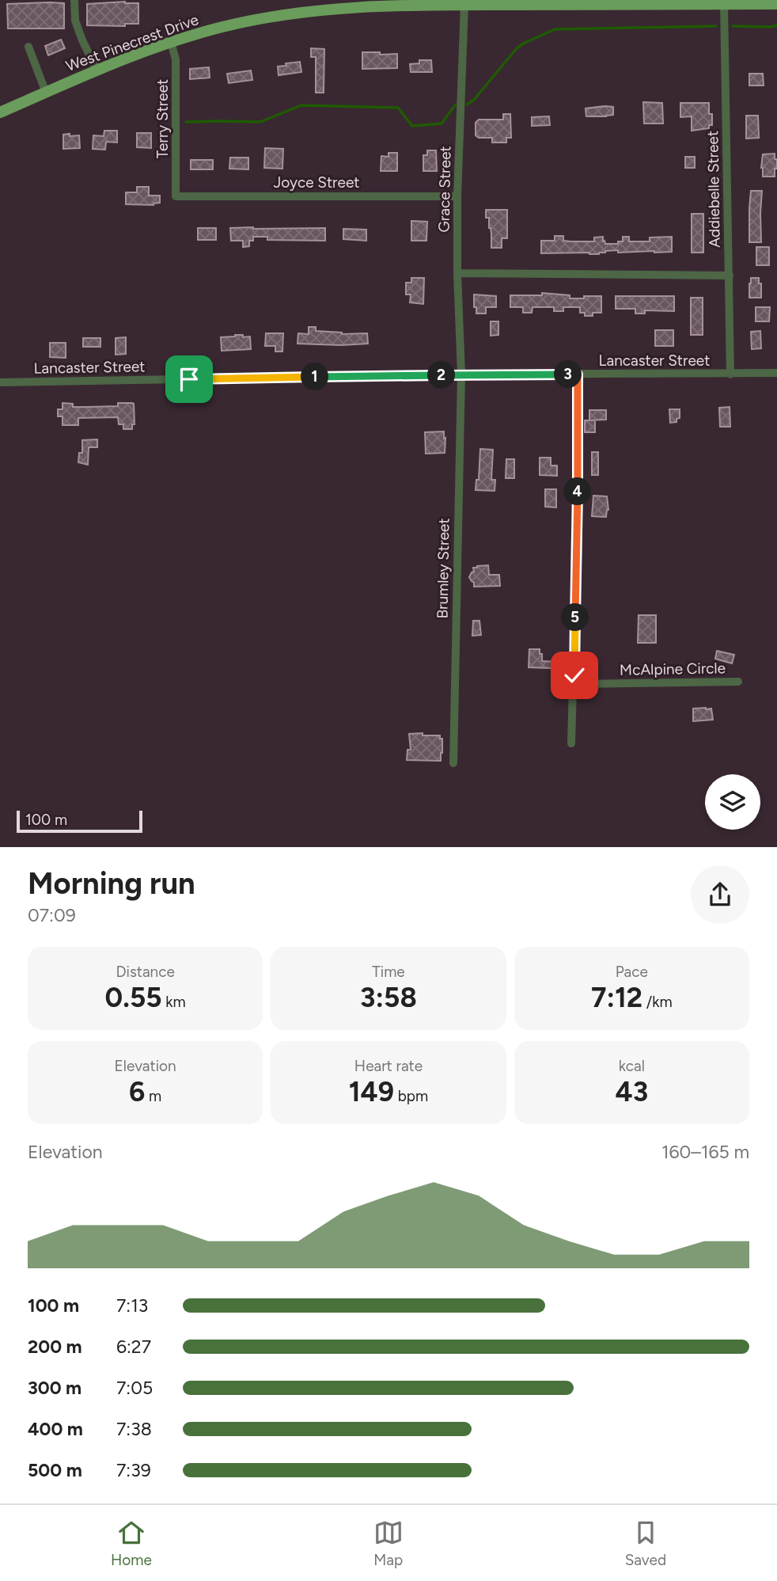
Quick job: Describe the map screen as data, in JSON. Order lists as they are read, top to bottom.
{
  "streets": {
    "main road": ["West Pinecrest Drive"],
    "street": [
      "Terry Street",
      "Joyce Street",
      "Grace Street",
      "Addiebelle Street",
      "Lancaster Street",
      "Brumley Street",
      "McAlpine Circle"
    ]
  },
  "crossings": [
    ["West Pinecrest Drive", "Terry Street"],
    ["West Pinecrest Drive", "Grace Street"],
    ["West Pinecrest Drive", "Addiebelle Street"],
    ["Terry Street", "Joyce Street"],
    ["Joyce Street", "Grace Street"],
    ["Grace Street", "Lancaster Street"],
    ["Grace Street", "Brumley Street"],
    ["Addiebelle Street", "Lancaster Street"],
    ["Lancaster Street", "Brumley Street"]
  ],
  "scale_bar": "100 m",
  "page": {
    "pins": [
      "3",
      "2",
      "1",
      "4",
      "5"
    ],
    "scale": "100 m",
    "heading": ["Morning run", "07:09"],
    "stats": [
      ["Distance", "0.55 km"],
      ["Time", "3:58"],
      ["Pace", "7:12 /km"],
      ["Elevation", "6 m"],
      ["Heart rate", "149 bpm"],
      ["kcal", "43"]
    ],
    "chart": ["Elevation", "160–165 m"],
    "list": [
      {
        "name": "100 m",
        "note": "7:13"
      },
      {
        "name": "200 m",
        "note": "6:27"
      },
      {
        "name": "300 m",
        "note": "7:05"
      },
      {
        "name": "400 m",
        "note": "7:38"
      },
      {
        "name": "500 m",
        "note": "7:39"
      }
    ],
    "tabs": ["Home", "Map", "Saved"]
  }
}
